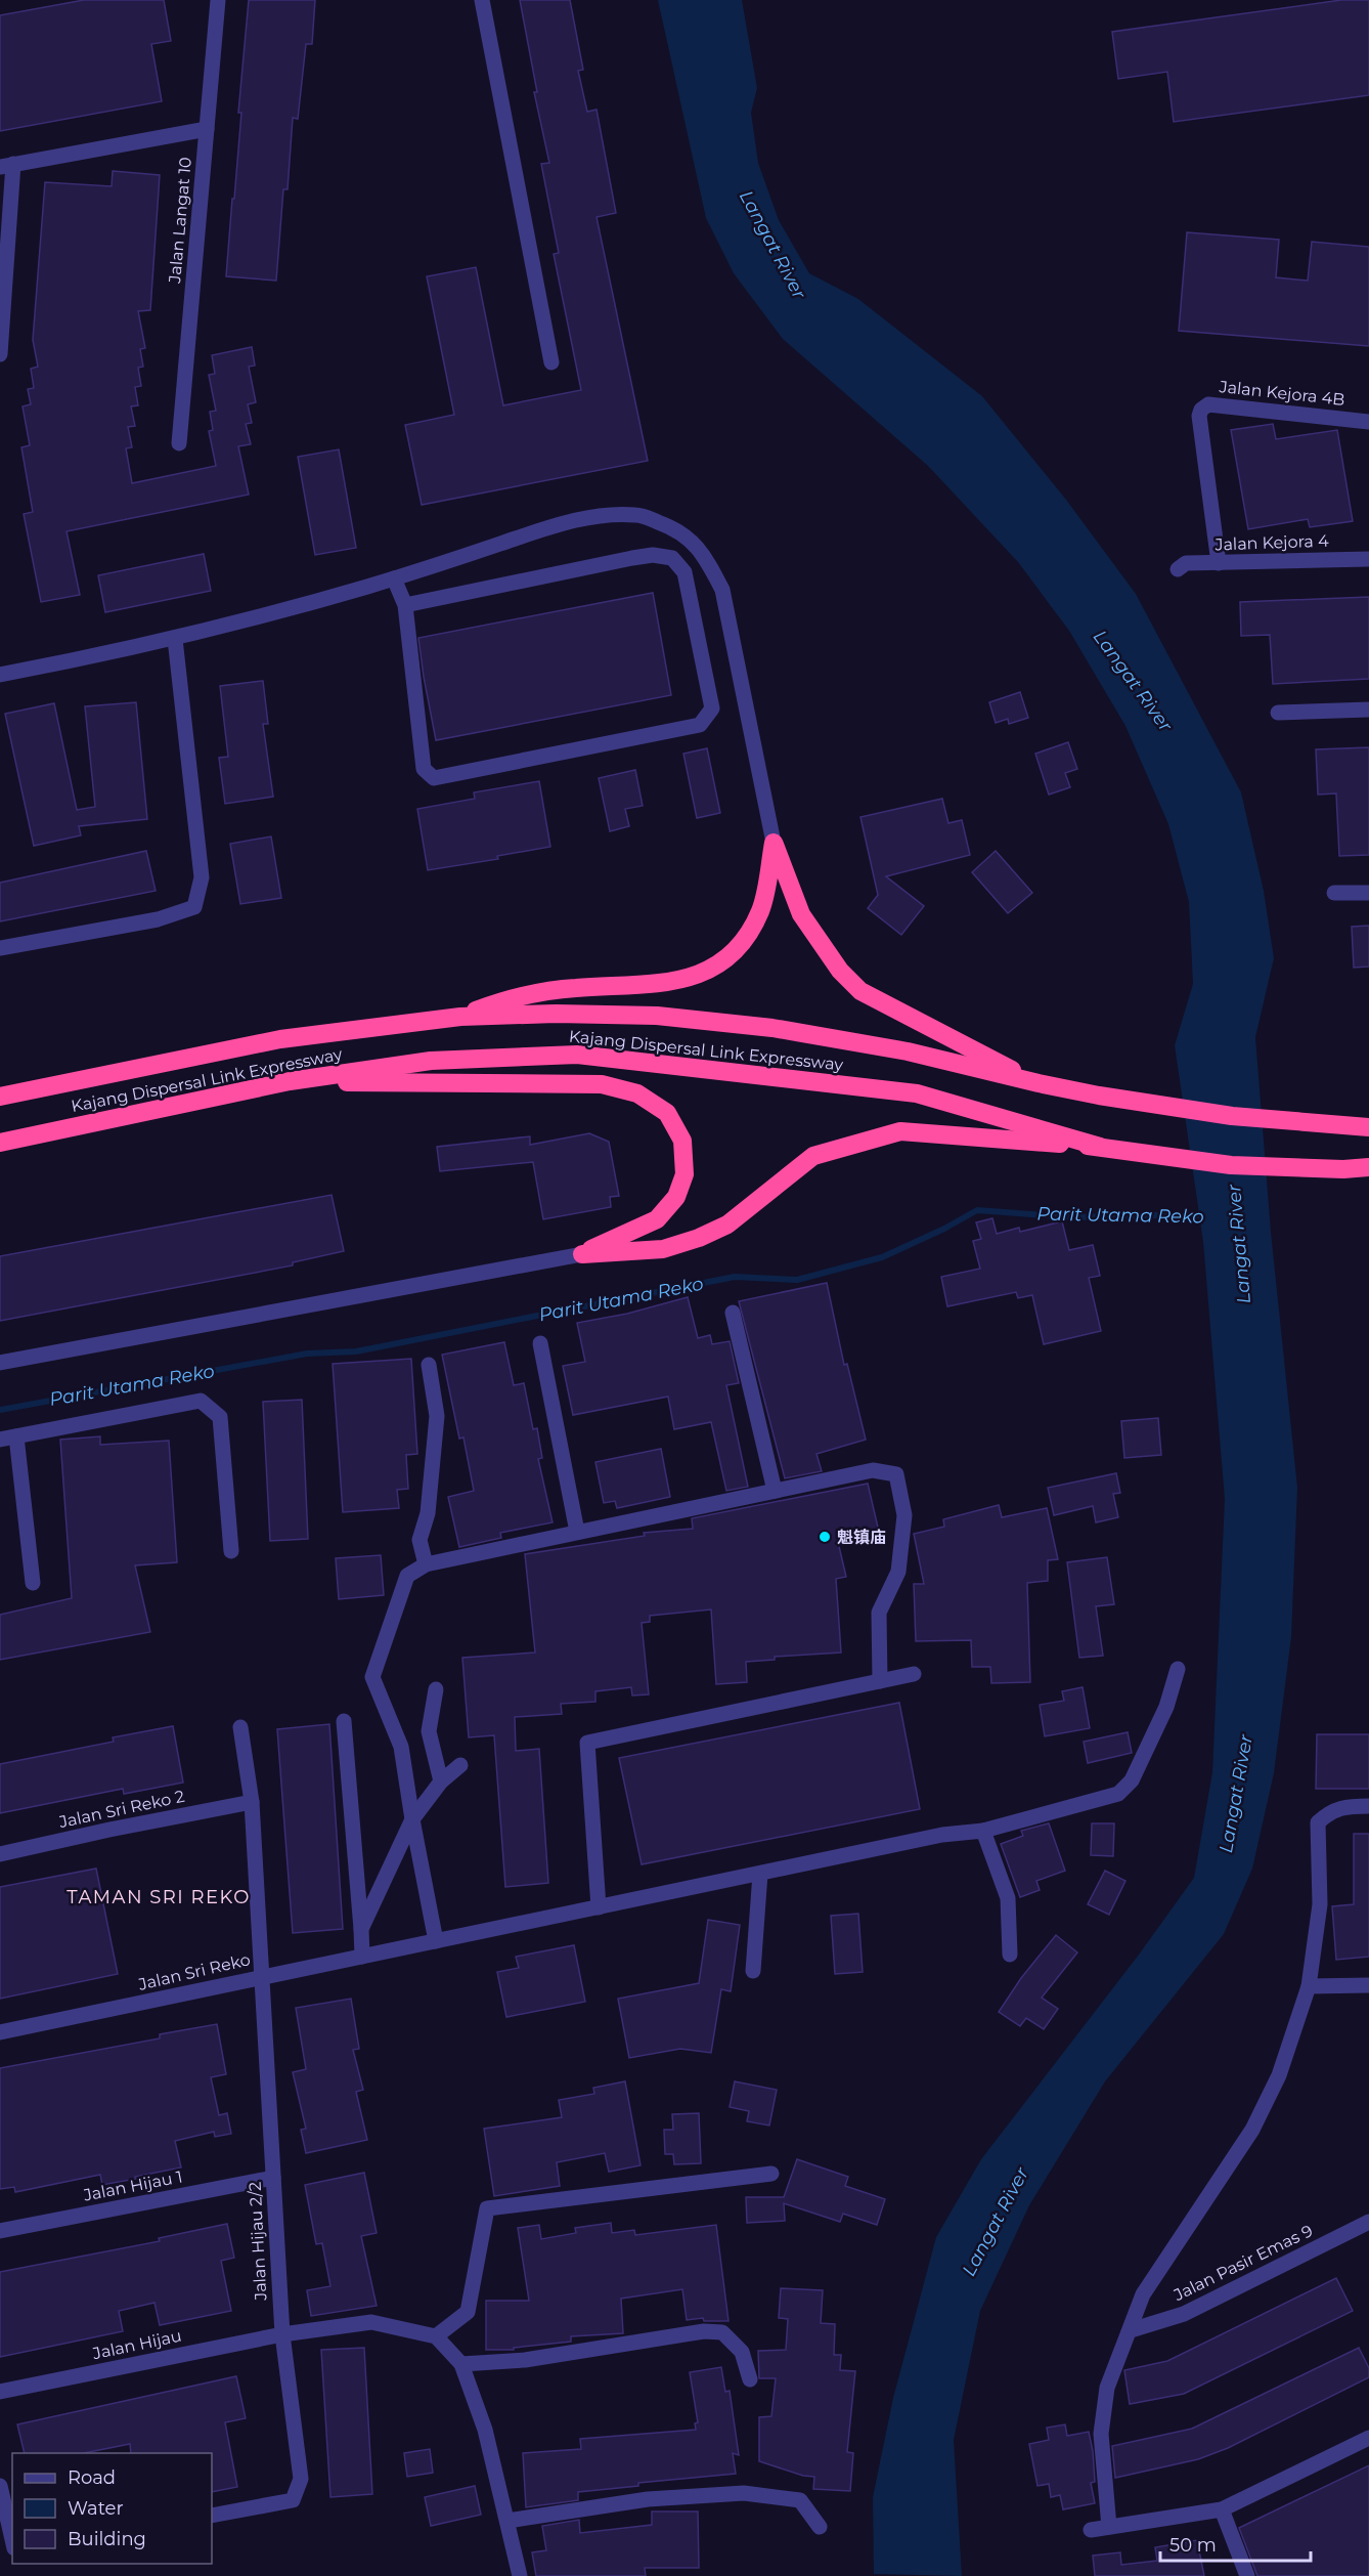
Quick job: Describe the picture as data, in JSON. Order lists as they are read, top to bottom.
{
  "streets": {
    "highway": ["Kajang Dispersal Link Expressway"],
    "street": [
      "Jalan Langat 10",
      "Jalan Kejora 4B",
      "Jalan Kejora 4",
      "Jalan Sri Reko 2",
      "Jalan Sri Reko",
      "Jalan Hijau 1",
      "Jalan Hijau 2/2",
      "Jalan Pasir Emas 9",
      "Jalan Hijau"
    ]
  },
  "crossings": [
    ["Jalan Kejora 4B", "Jalan Kejora 4"],
    ["Jalan Sri Reko 2", "Jalan Sri Reko"],
    ["Jalan Sri Reko", "Jalan Hijau 2/2"],
    ["Jalan Hijau 1", "Jalan Hijau 2/2"],
    ["Jalan Hijau 2/2", "Jalan Hijau"]
  ],
  "districts": ["TAMAN SRI REKO"],
  "water": ["Langat River", "Parit Utama Reko"],
  "places": ["魁镇庙"],
  "legend": ["Road", "Water", "Building"],
  "scale_bar": "50 m"
}
